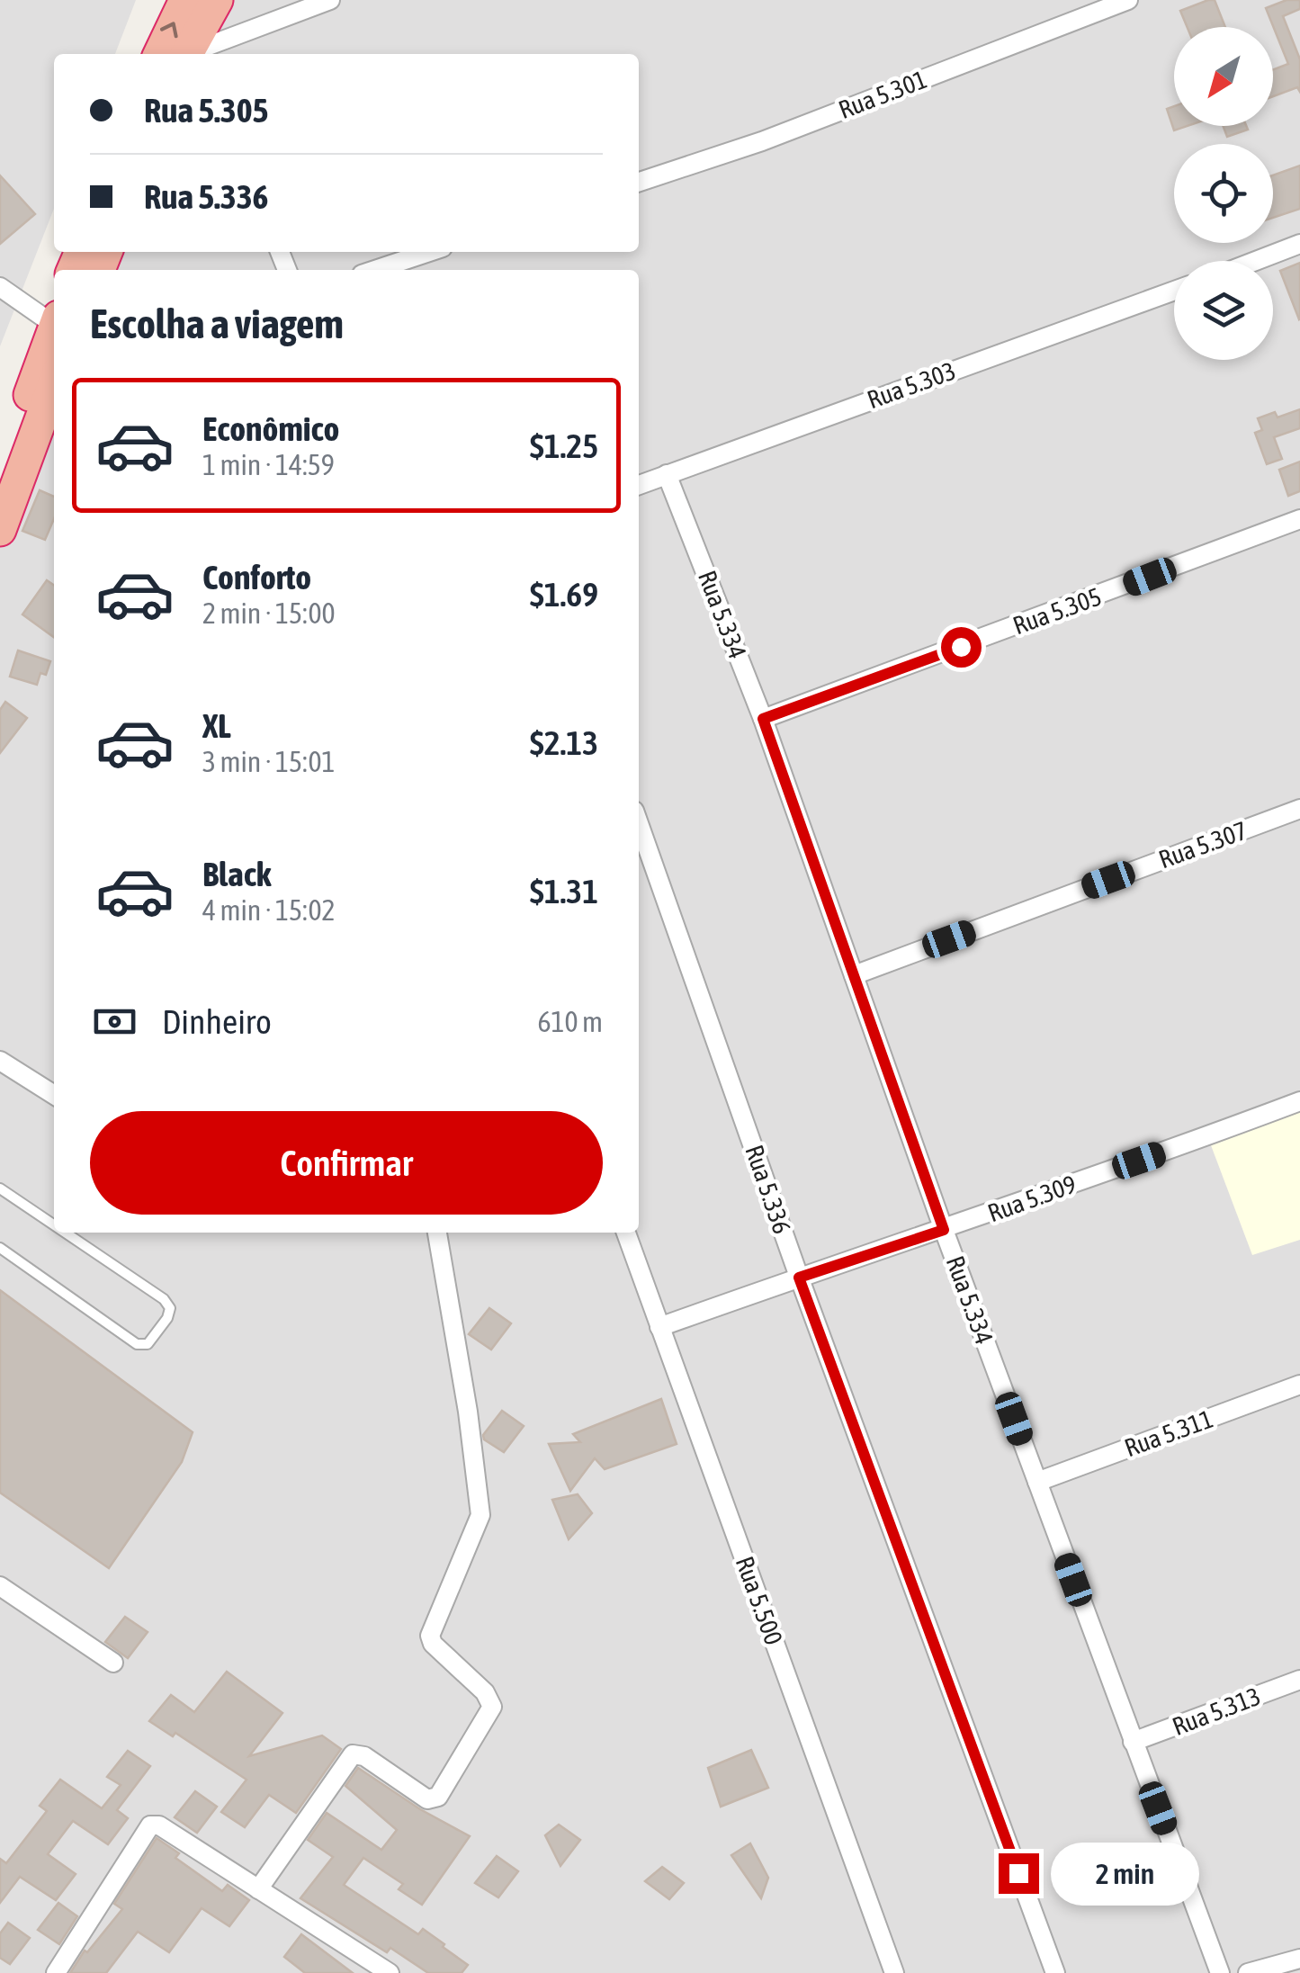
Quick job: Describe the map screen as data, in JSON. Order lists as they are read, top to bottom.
{
  "streets": {
    "street": [
      "Rua 5.301",
      "Rua 5.303",
      "Rua 5.305",
      "Rua 5.334",
      "Rua 5.307",
      "Rua 5.336",
      "Rua 5.309",
      "Rua 5.311",
      "Rua 5.500",
      "Rua 5.313"
    ]
  },
  "crossings": [
    ["Rua 5.303", "Rua 5.334"],
    ["Rua 5.305", "Rua 5.334"],
    ["Rua 5.334", "Rua 5.307"],
    ["Rua 5.334", "Rua 5.309"],
    ["Rua 5.334", "Rua 5.311"],
    ["Rua 5.334", "Rua 5.313"],
    ["Rua 5.336", "Rua 5.309"],
    ["Rua 5.309", "Rua 5.500"]
  ],
  "north": "bottom left",
  "page": {
    "banner": ["Rua 5.305", "Rua 5.336"],
    "heading": "Escolha a viagem",
    "list": [
      {
        "name": "Econômico",
        "note": "1 min · 14:59",
        "value": "$1.25"
      },
      {
        "name": "Conforto",
        "note": "2 min · 15:00",
        "value": "$1.69"
      },
      {
        "name": "XL",
        "note": "3 min · 15:01",
        "value": "$2.13"
      },
      {
        "name": "Black",
        "note": "4 min · 15:02",
        "value": "$1.31"
      }
    ],
    "pay": ["Dinheiro", "610 m"],
    "buttons": "Confirmar",
    "bubble": "2 min"
  }
}
